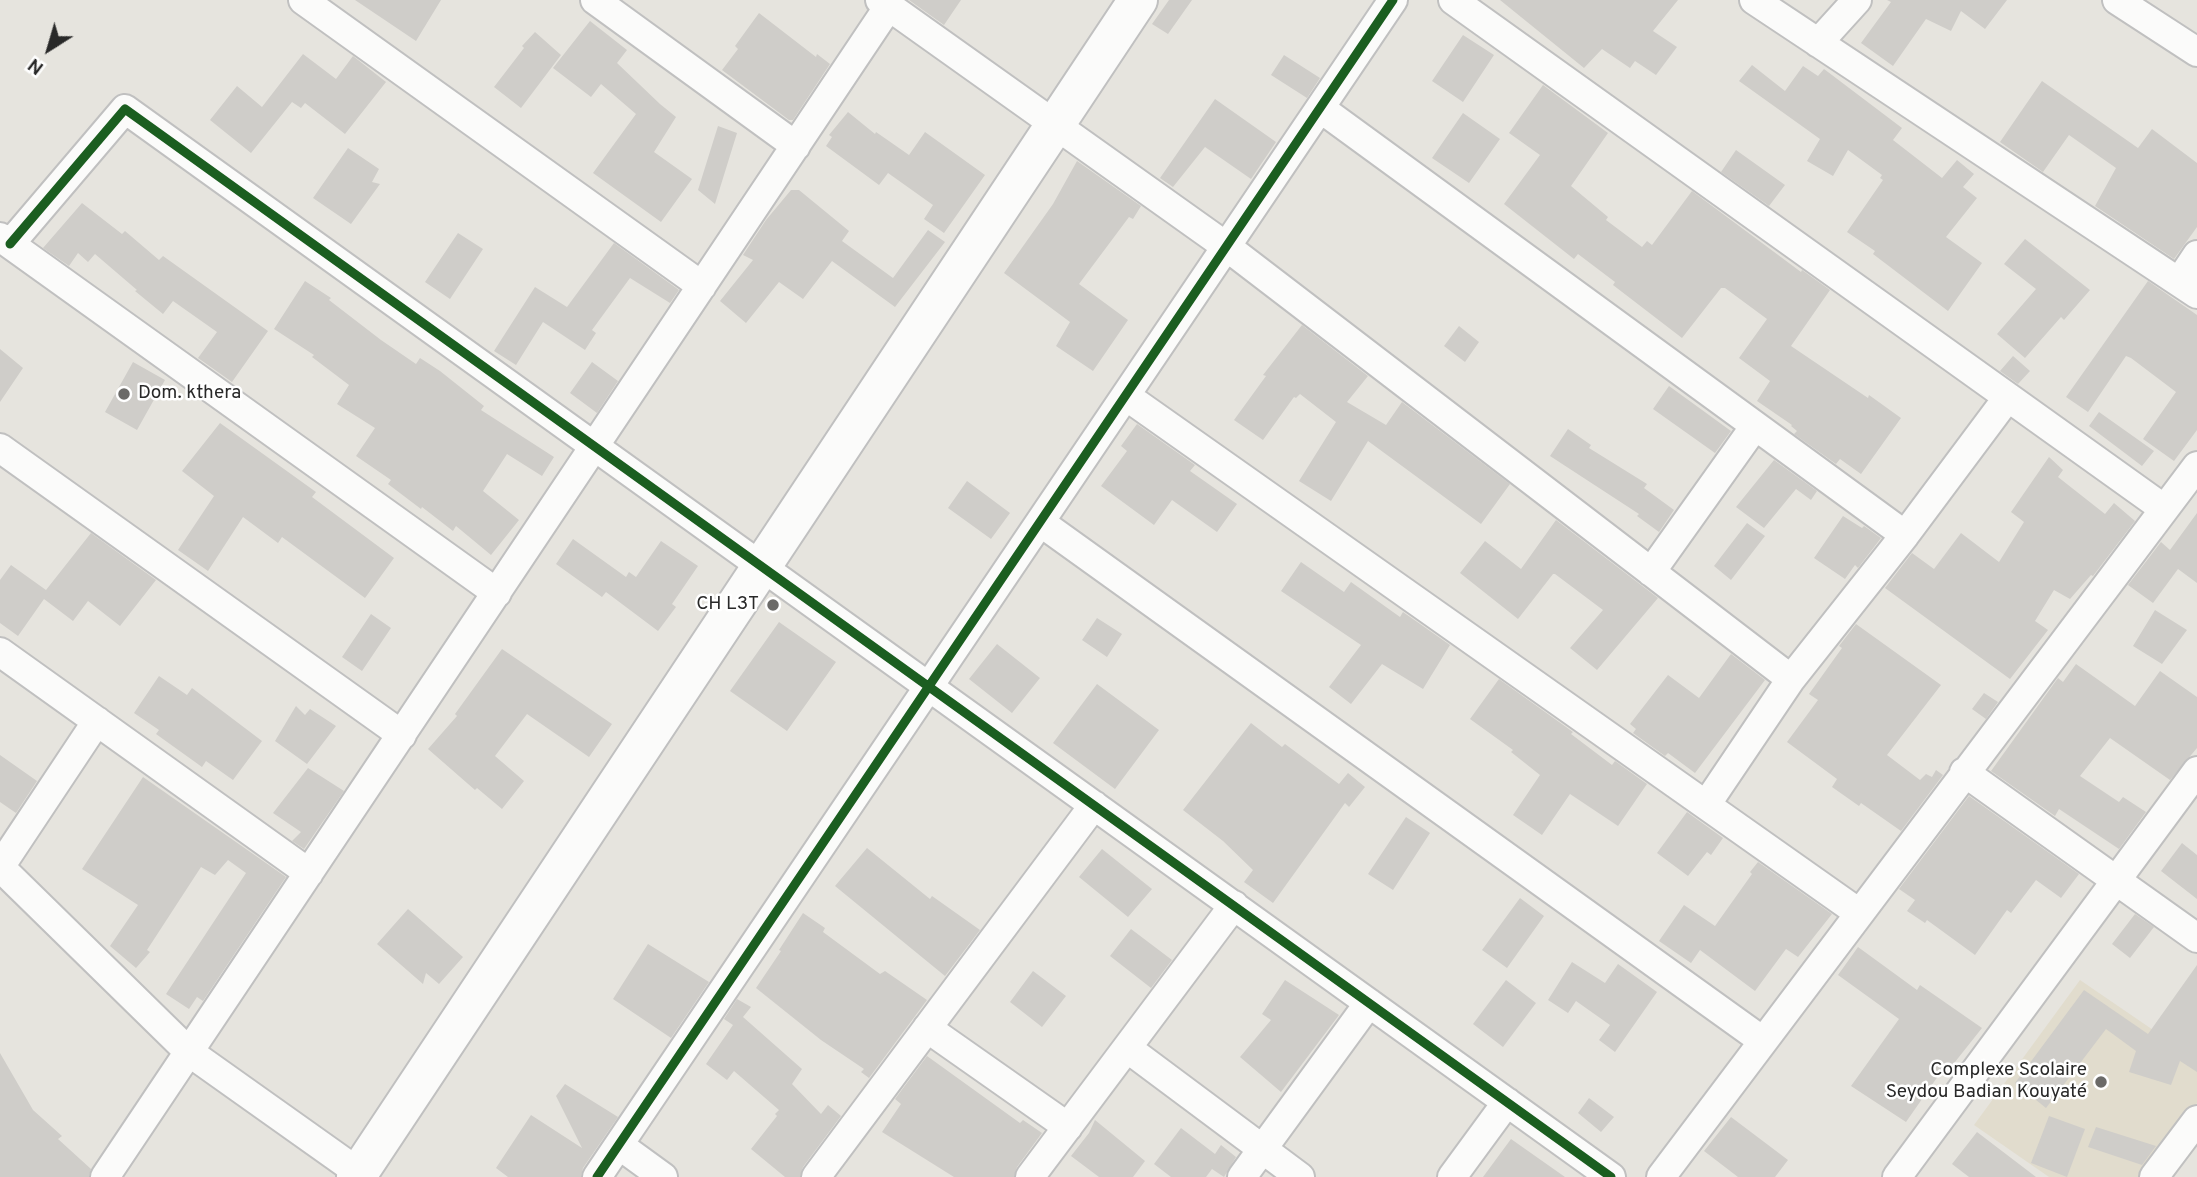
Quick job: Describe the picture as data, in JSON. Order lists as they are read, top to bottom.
{
  "places": ["Dom. kthera", "CH L3T", "Complexe Scolaire Seydou Badian Kouyaté"],
  "north": "bottom left"
}
